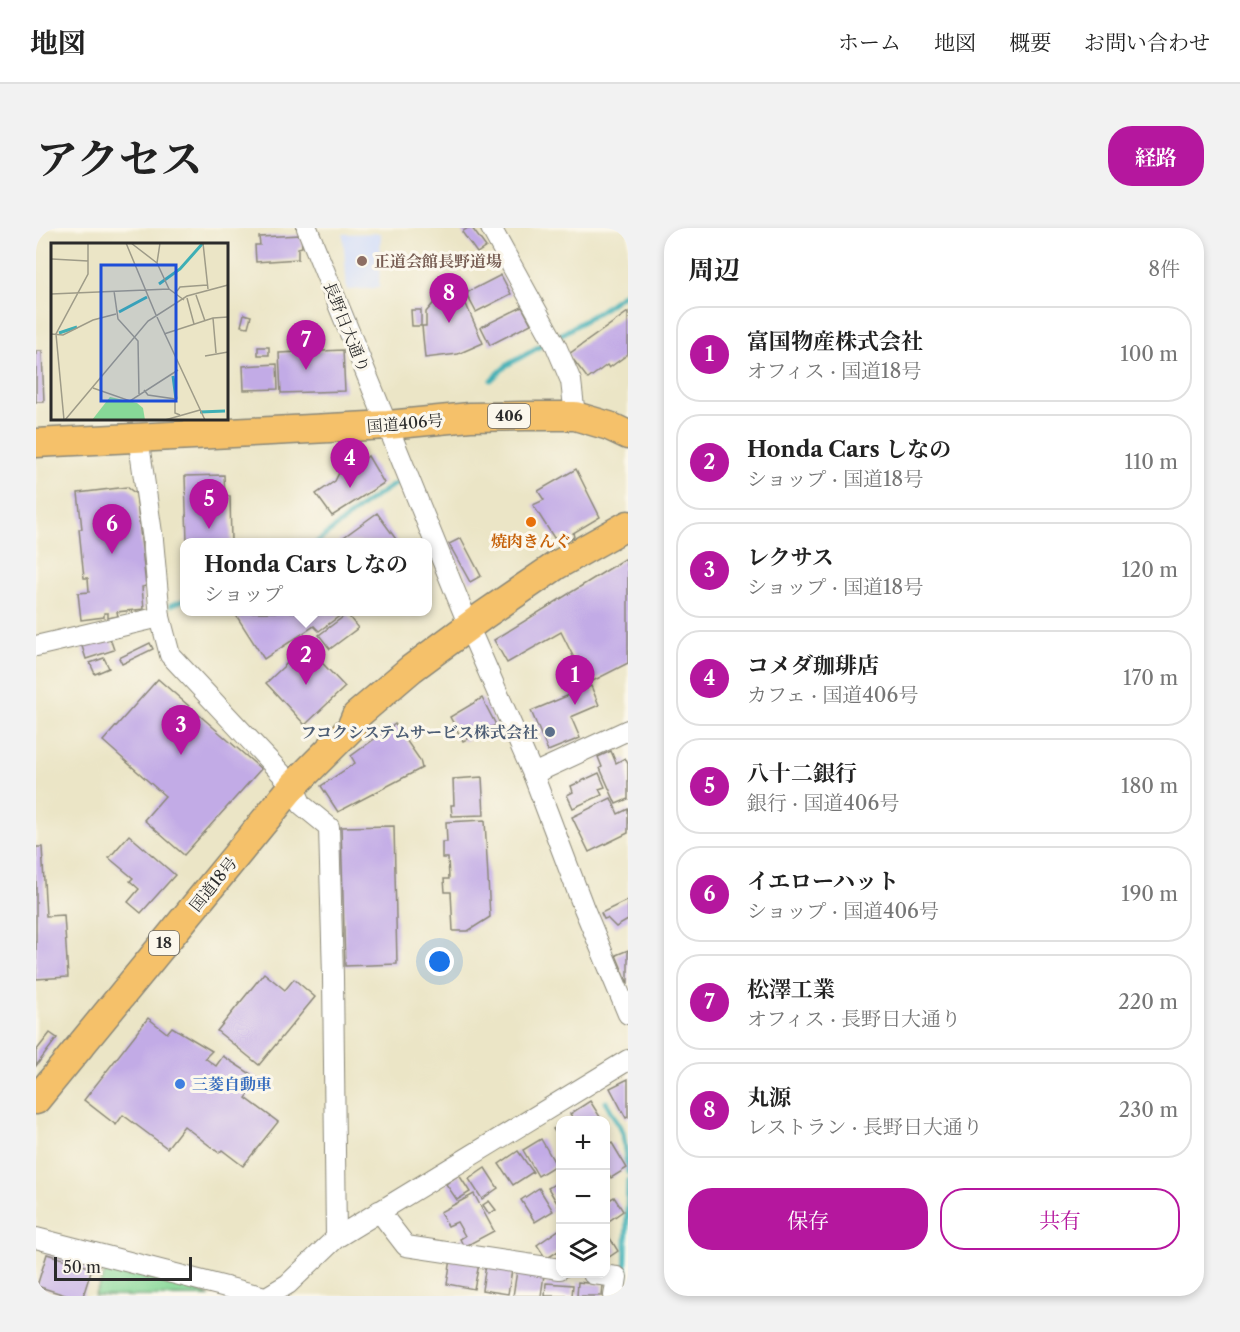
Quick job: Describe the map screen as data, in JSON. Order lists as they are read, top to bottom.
{
  "streets": {
    "highway": [
      "406",
      "国道406号",
      "国道18号",
      "18"
    ],
    "street": ["長野日大通り"]
  },
  "crossings": [
    ["長野日大通り", "国道406号"],
    ["長野日大通り", "国道18号"]
  ],
  "places": [
    "正道会館長野道場",
    "焼肉きんぐ",
    "フコクシステムサービス株式会社",
    "三菱自動車"
  ],
  "scale_bar": "50 m",
  "page": {
    "header": "地図",
    "nav": [
      "ホーム",
      "地図",
      "概要",
      "お問い合わせ"
    ],
    "title": "アクセス",
    "buttons": [
      "経路",
      ["保存", "共有"]
    ],
    "heading": ["周辺", "8件"],
    "pins": [
      "8",
      "7",
      "4",
      "5",
      "6",
      "2",
      "1",
      "3"
    ],
    "list": [
      {
        "mark": "1",
        "name": "富国物産株式会社",
        "note": "オフィス · 国道18号",
        "value": "100 m"
      },
      {
        "mark": "2",
        "name": "Honda Cars しなの",
        "note": "ショップ · 国道18号",
        "value": "110 m"
      },
      {
        "mark": "3",
        "name": "レクサス",
        "note": "ショップ · 国道18号",
        "value": "120 m"
      },
      {
        "mark": "4",
        "name": "コメダ珈琲店",
        "note": "カフェ · 国道406号",
        "value": "170 m"
      },
      {
        "mark": "5",
        "name": "八十二銀行",
        "note": "銀行 · 国道406号",
        "value": "180 m"
      },
      {
        "mark": "6",
        "name": "イエローハット",
        "note": "ショップ · 国道406号",
        "value": "190 m"
      },
      {
        "mark": "7",
        "name": "松澤工業",
        "note": "オフィス · 長野日大通り",
        "value": "220 m"
      },
      {
        "mark": "8",
        "name": "丸源",
        "note": "レストラン · 長野日大通り",
        "value": "230 m"
      }
    ],
    "popup": ["Honda Cars しなの", "ショップ"],
    "map_buttons": ["+", "−"],
    "scale": "50 m"
  }
}
